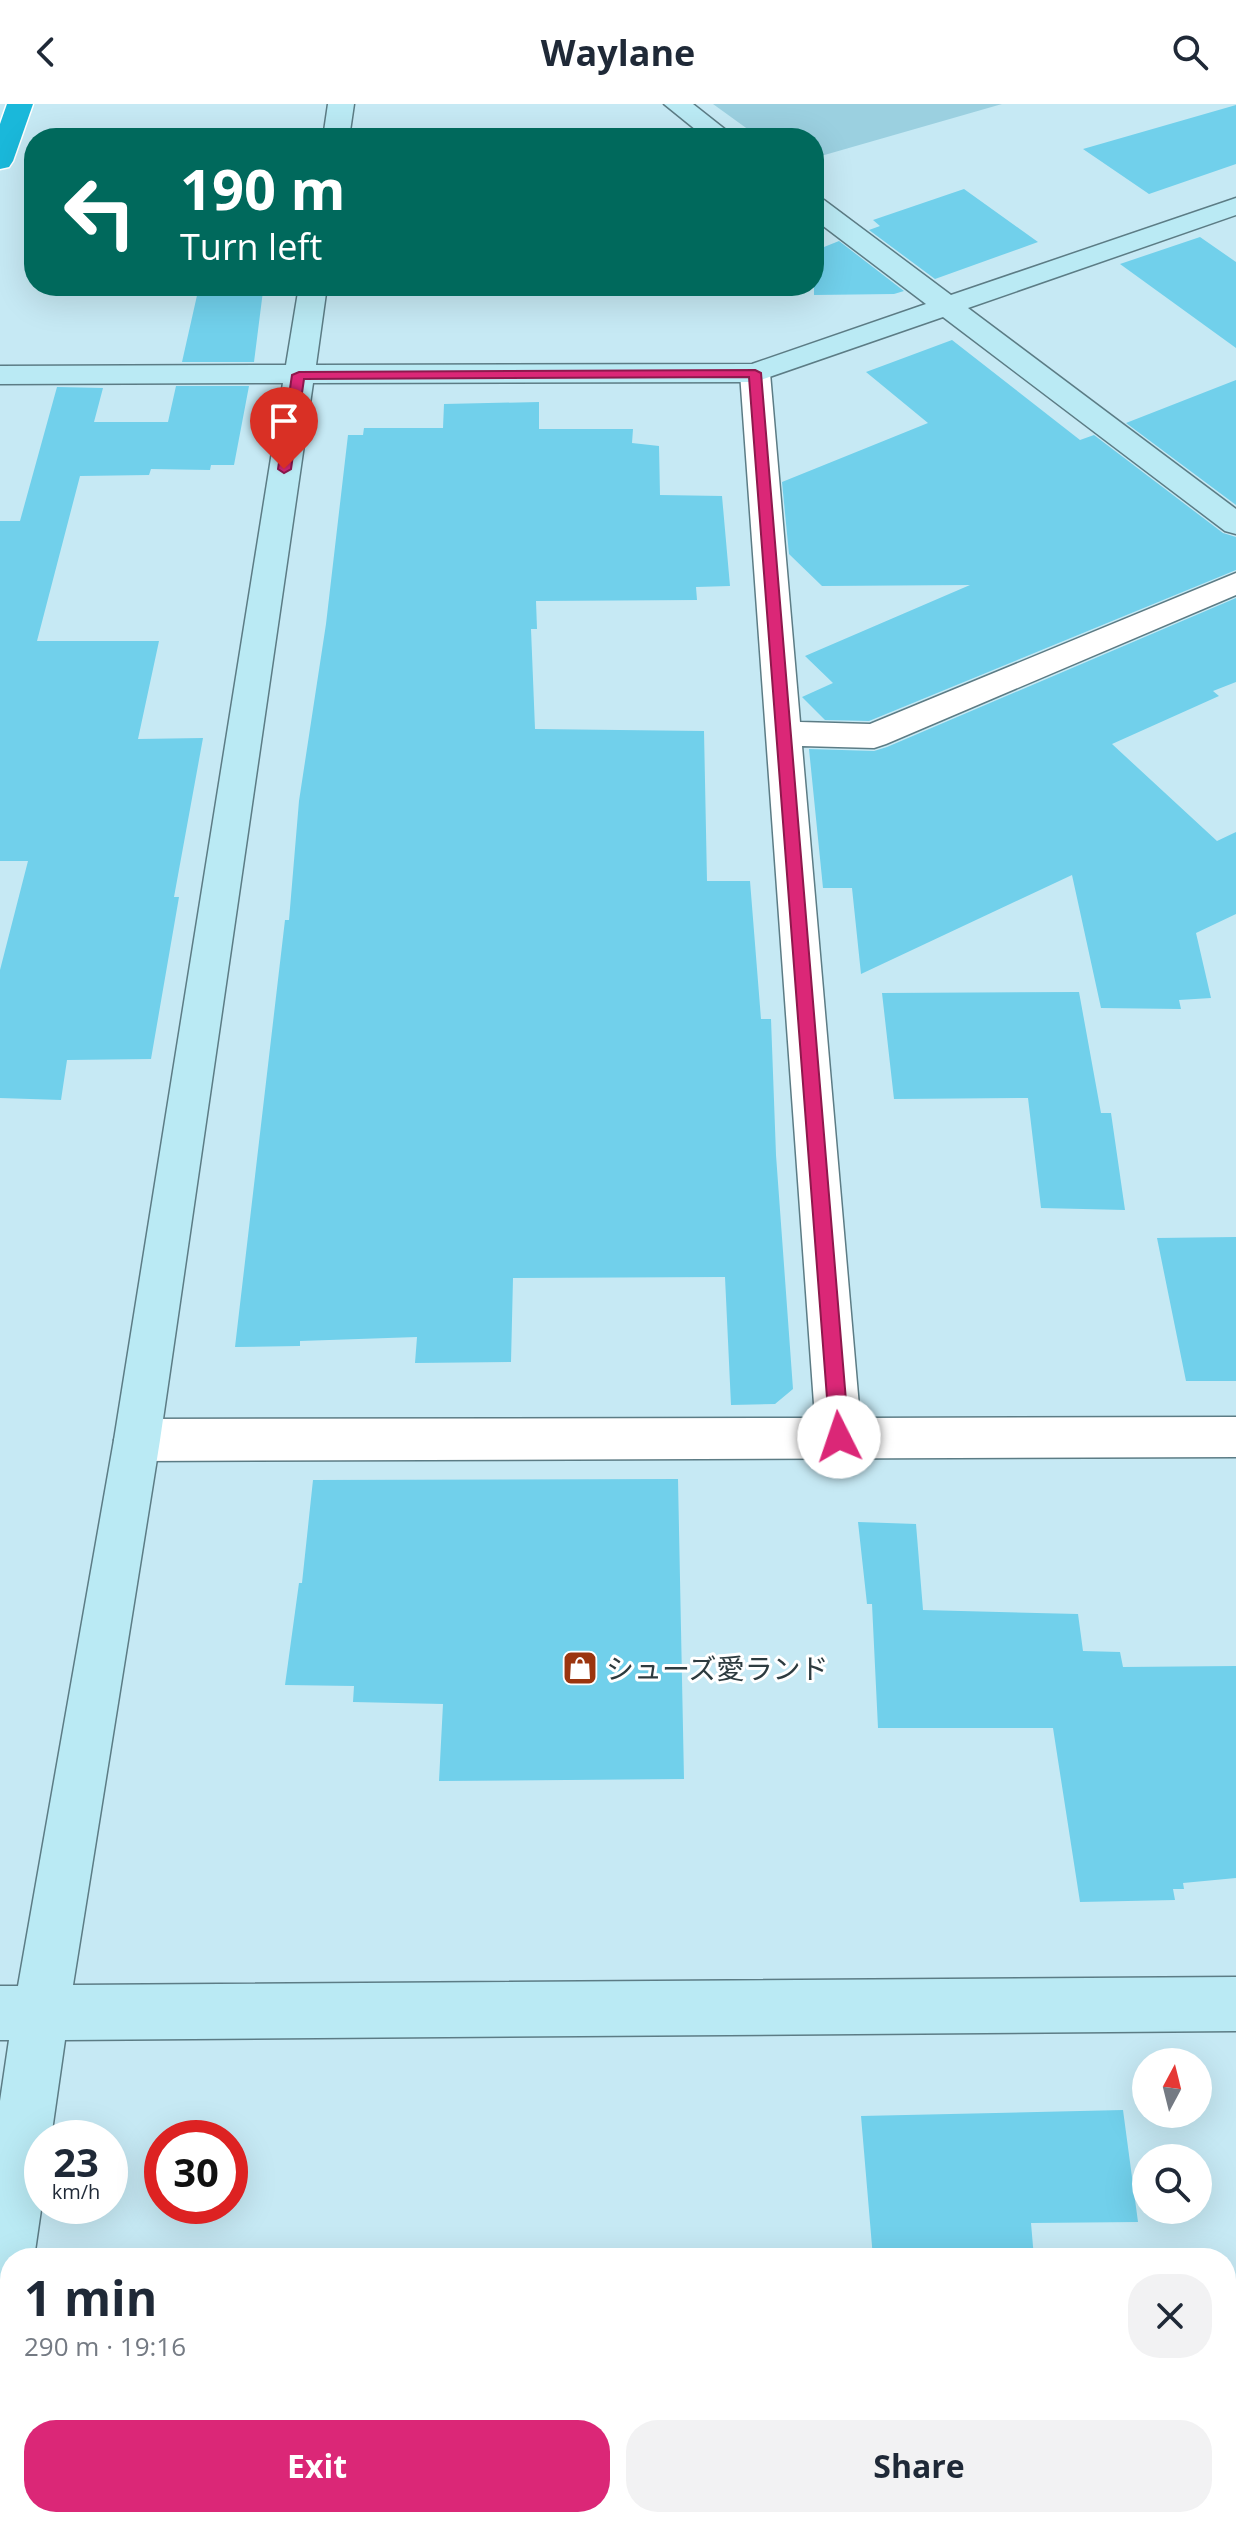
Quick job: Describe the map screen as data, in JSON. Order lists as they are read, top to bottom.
{
  "places": {
    "shop": ["シューズ愛ランド"]
  },
  "north": "top",
  "page": {
    "header": "Waylane",
    "turn": ["190 m", "Turn left"],
    "speed": "23 km/h",
    "limit": "30",
    "heading": ["1 min", "290 m · 19:16"],
    "buttons": ["Exit", "Share"]
  }
}
